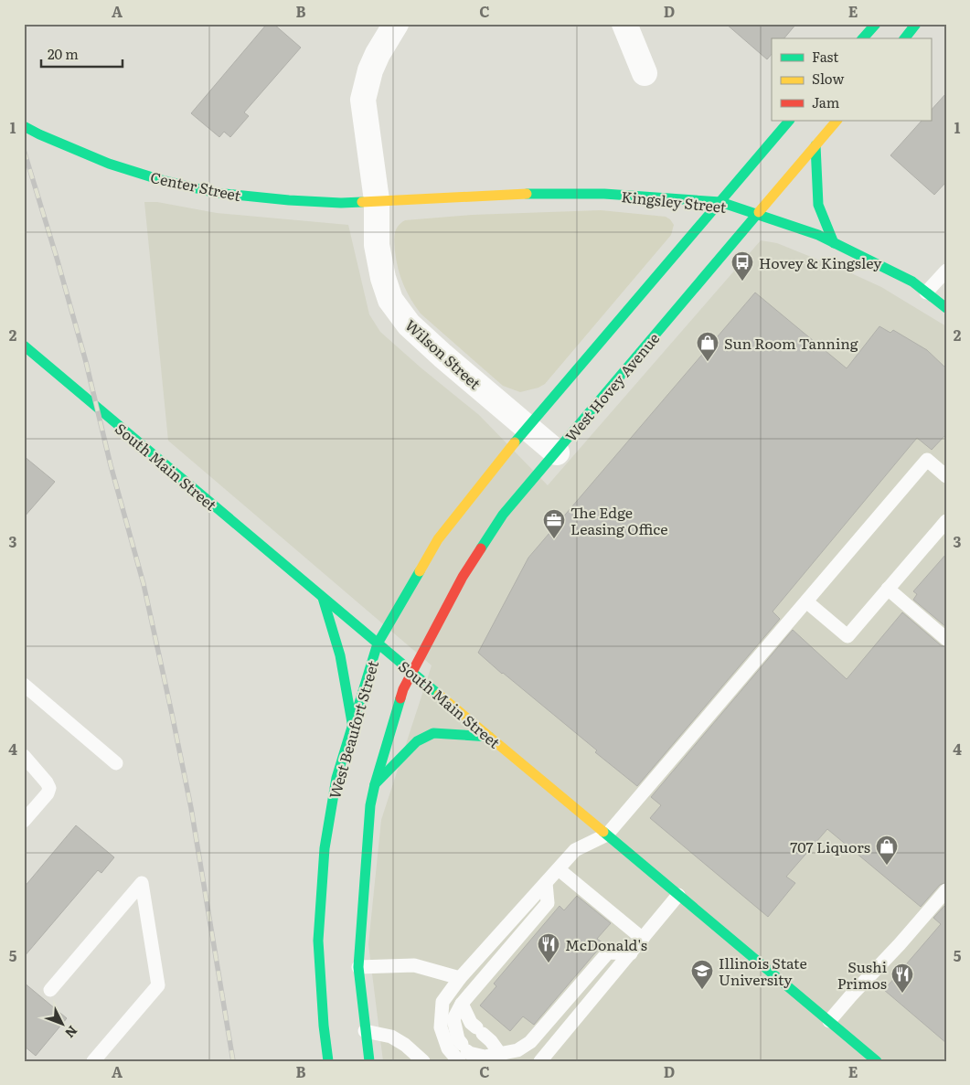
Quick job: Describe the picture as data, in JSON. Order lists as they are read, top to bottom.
{
  "streets": {
    "main road": [
      "Center Street",
      "Kingsley Street",
      "West Hovey Avenue",
      "South Main Street",
      "West Beaufort Street"
    ],
    "street": ["Wilson Street"]
  },
  "crossings": [
    ["Center Street", "Kingsley Street"],
    ["Center Street", "Wilson Street"],
    ["Kingsley Street", "Wilson Street"],
    ["Kingsley Street", "West Hovey Avenue"],
    ["Wilson Street", "West Hovey Avenue"],
    ["West Hovey Avenue", "South Main Street"],
    ["South Main Street", "West Beaufort Street"]
  ],
  "places": {
    "bus stop": ["Hovey & Kingsley"],
    "shop": ["Sun Room Tanning", "707 Liquors"],
    "office": ["The Edge Leasing Office"],
    "restaurant": ["McDonald's", "Sushi Primos"],
    "school or university": ["Illinois State University"]
  },
  "legend": ["Fast", "Slow", "Jam"],
  "scale_bar": "20 m",
  "north": "bottom right",
  "grid": {
    "columns": [
      "A",
      "B",
      "C",
      "D",
      "E"
    ],
    "rows": [
      "1",
      "2",
      "3",
      "4",
      "5"
    ]
  }
}
